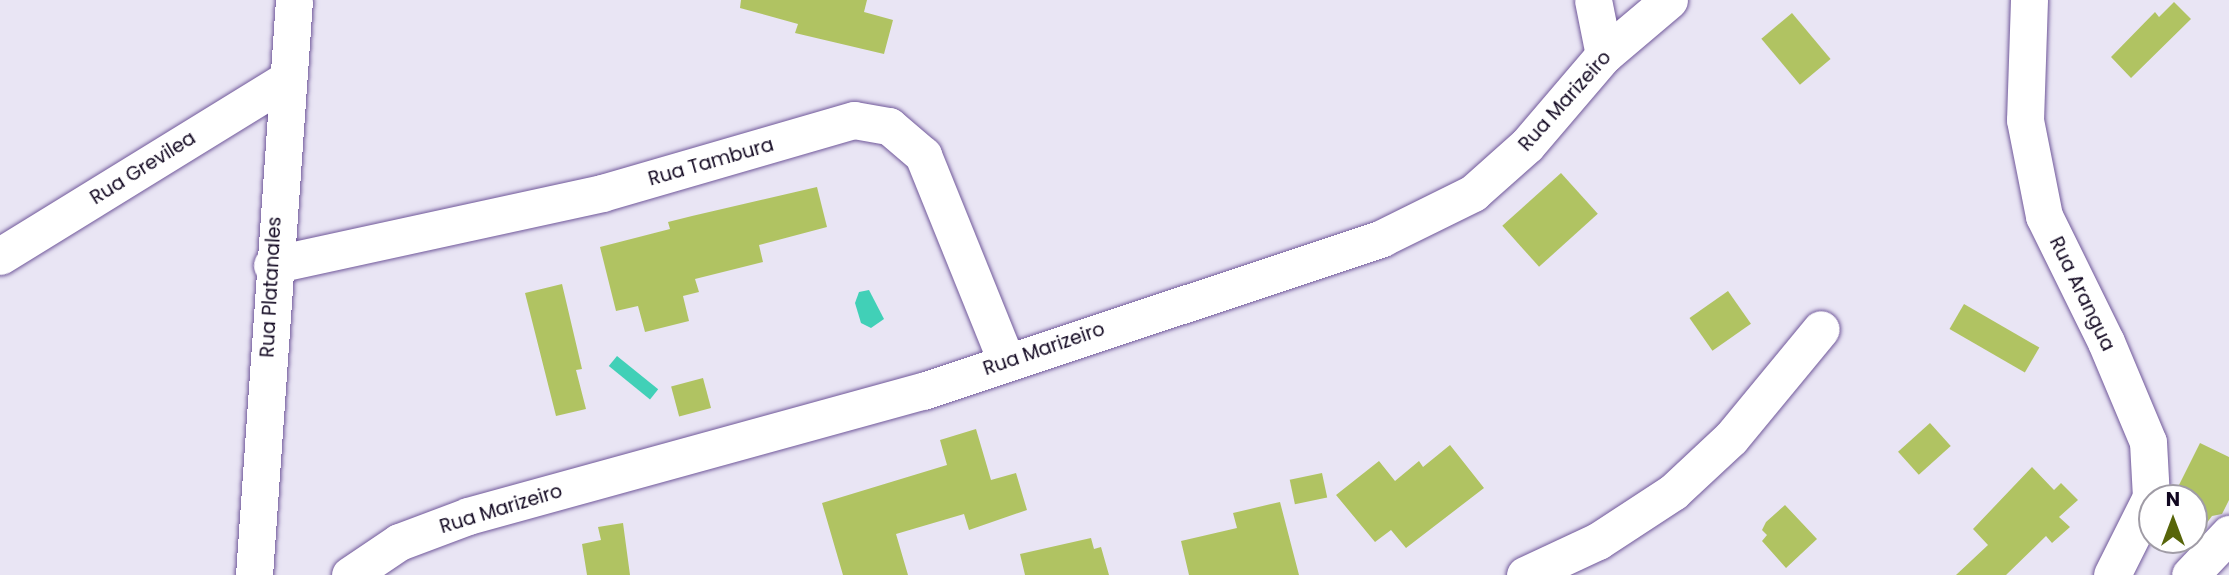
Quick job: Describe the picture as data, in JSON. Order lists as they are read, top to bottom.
{
  "streets": {
    "street": [
      "Rua Marizeiro",
      "Rua Tambura",
      "Rua Grevilea",
      "Rua Platanales",
      "Rua Arangua"
    ]
  },
  "crossings": [
    ["Rua Marizeiro", "Rua Tambura"],
    ["Rua Tambura", "Rua Platanales"],
    ["Rua Grevilea", "Rua Platanales"]
  ],
  "north": "top"
}
